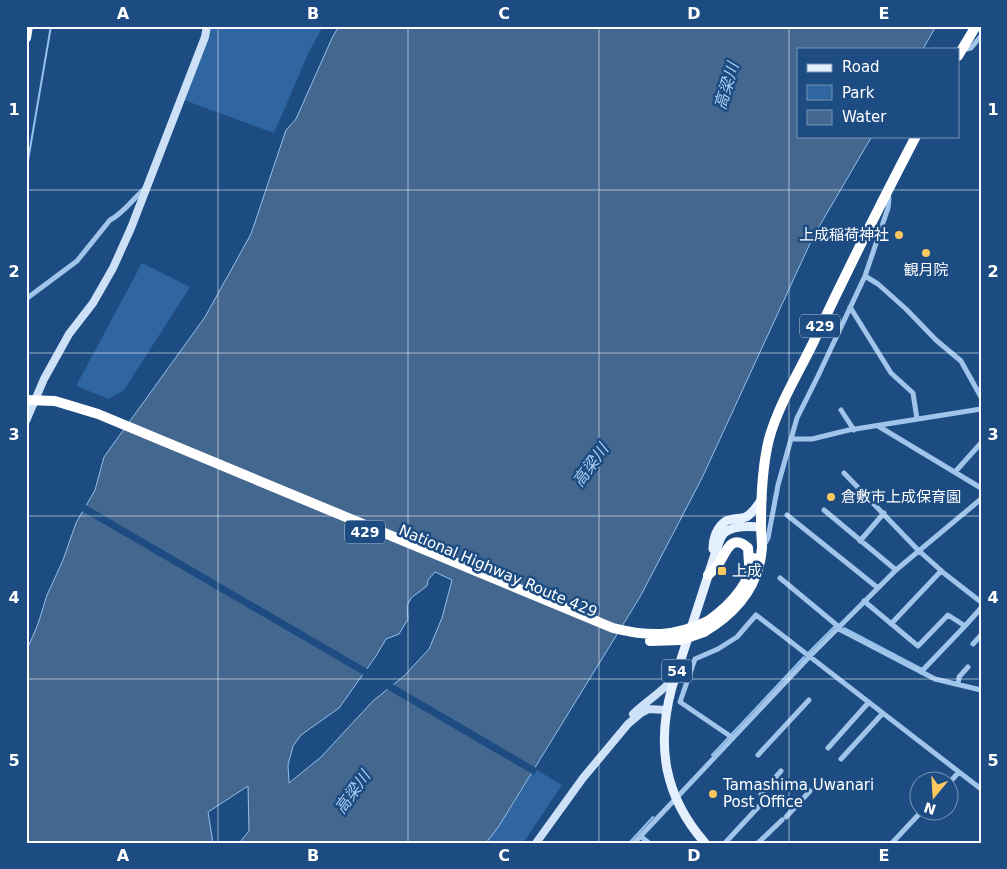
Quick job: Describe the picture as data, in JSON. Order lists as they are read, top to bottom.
{
  "streets": {
    "highway": ["429", "National Highway Route 429"],
    "main road": ["54"]
  },
  "crossings": [
    ["National Highway Route 429", "54"]
  ],
  "water": ["高梁川"],
  "places": {
    "other": [
      "上成稲荷神社",
      "観月院",
      "倉敷市上成保育園",
      "Tamashima Uwanari Post Office"
    ],
    "transit": ["上成"]
  },
  "legend": ["Road", "Park", "Water"],
  "north": "bottom",
  "grid": {
    "columns": [
      "A",
      "B",
      "C",
      "D",
      "E"
    ],
    "rows": [
      "1",
      "2",
      "3",
      "4",
      "5"
    ]
  }
}
